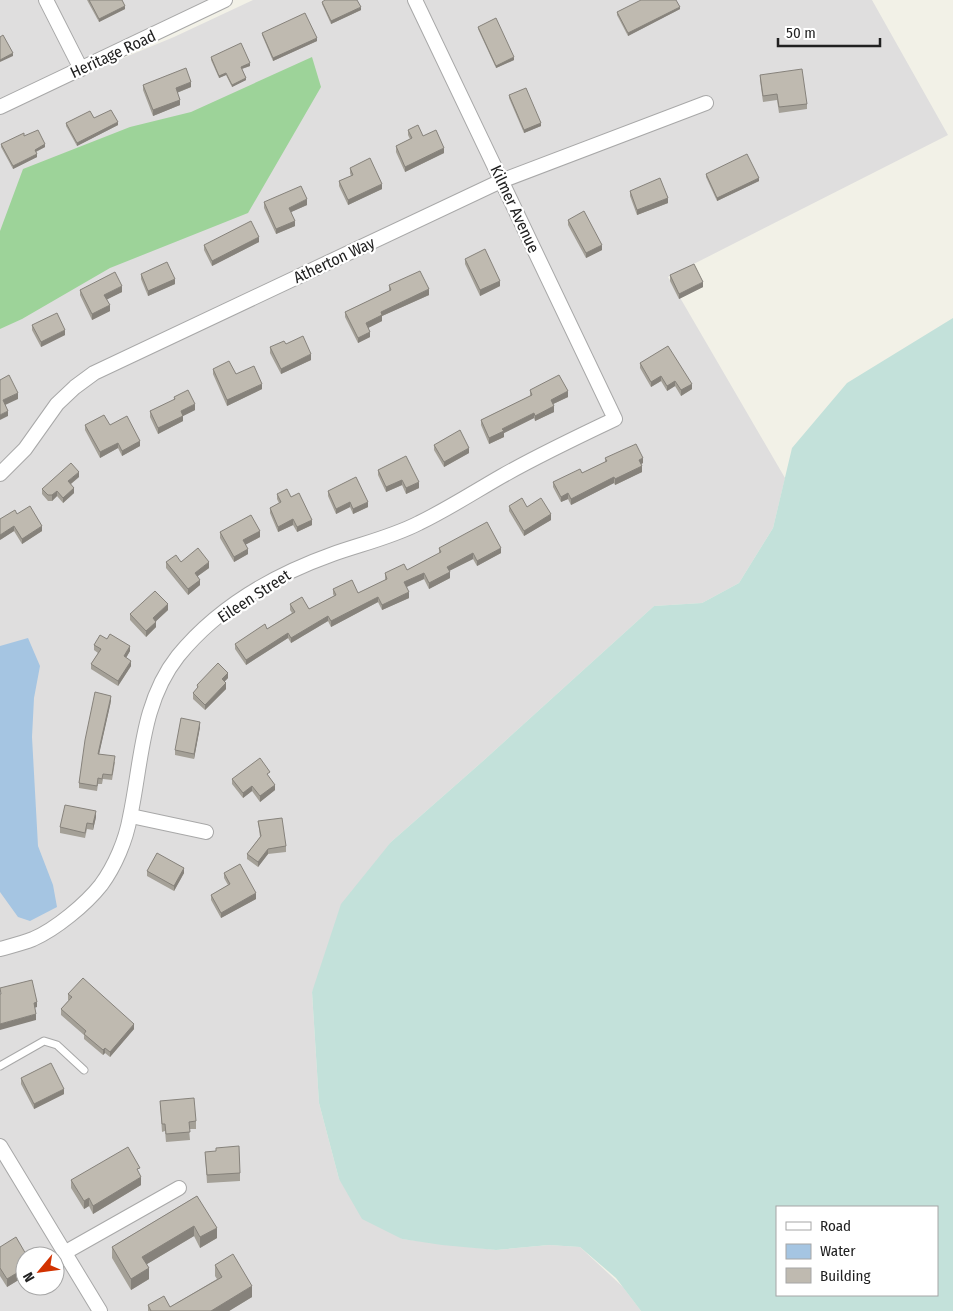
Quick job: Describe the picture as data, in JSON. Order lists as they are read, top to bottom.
{
  "streets": {
    "street": [
      "Heritage Road",
      "Kilmer Avenue",
      "Atherton Way",
      "Eileen Street"
    ]
  },
  "crossings": [
    ["Kilmer Avenue", "Atherton Way"],
    ["Kilmer Avenue", "Eileen Street"]
  ],
  "legend": ["Road", "Water", "Building"],
  "scale_bar": "50 m",
  "north": "bottom left"
}
